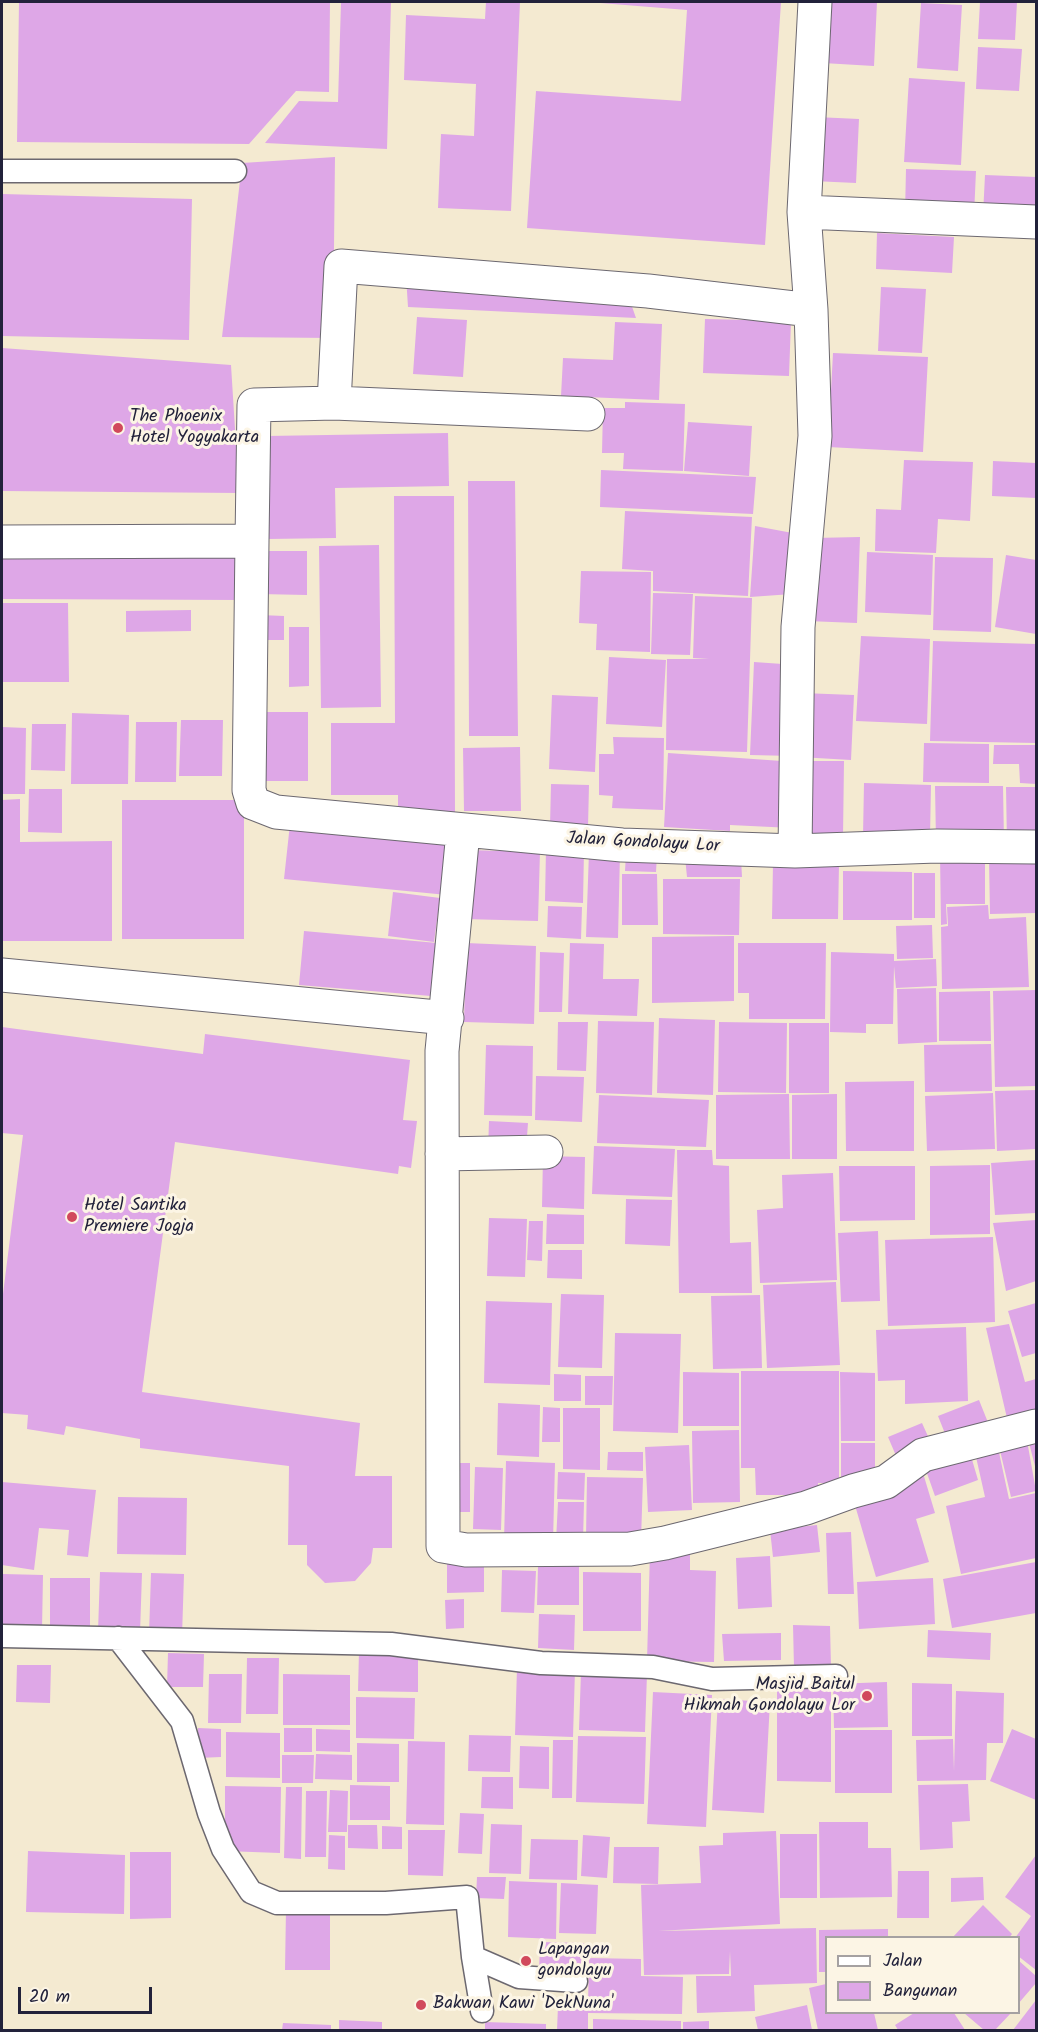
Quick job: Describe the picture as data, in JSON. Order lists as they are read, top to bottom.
{
  "streets": {
    "street": ["Jalan Gondolayu Lor"]
  },
  "places": [
    "The Phoenix Hotel Yogyakarta",
    "Hotel Santika Premiere Jogja",
    "Masjid Baitul Hikmah Gondolayu Lor",
    "Lapangan gondolayu",
    "Bakwan Kawi 'DekNuna'"
  ],
  "legend": ["Jalan", "Bangunan"],
  "scale_bar": "20 m"
}
